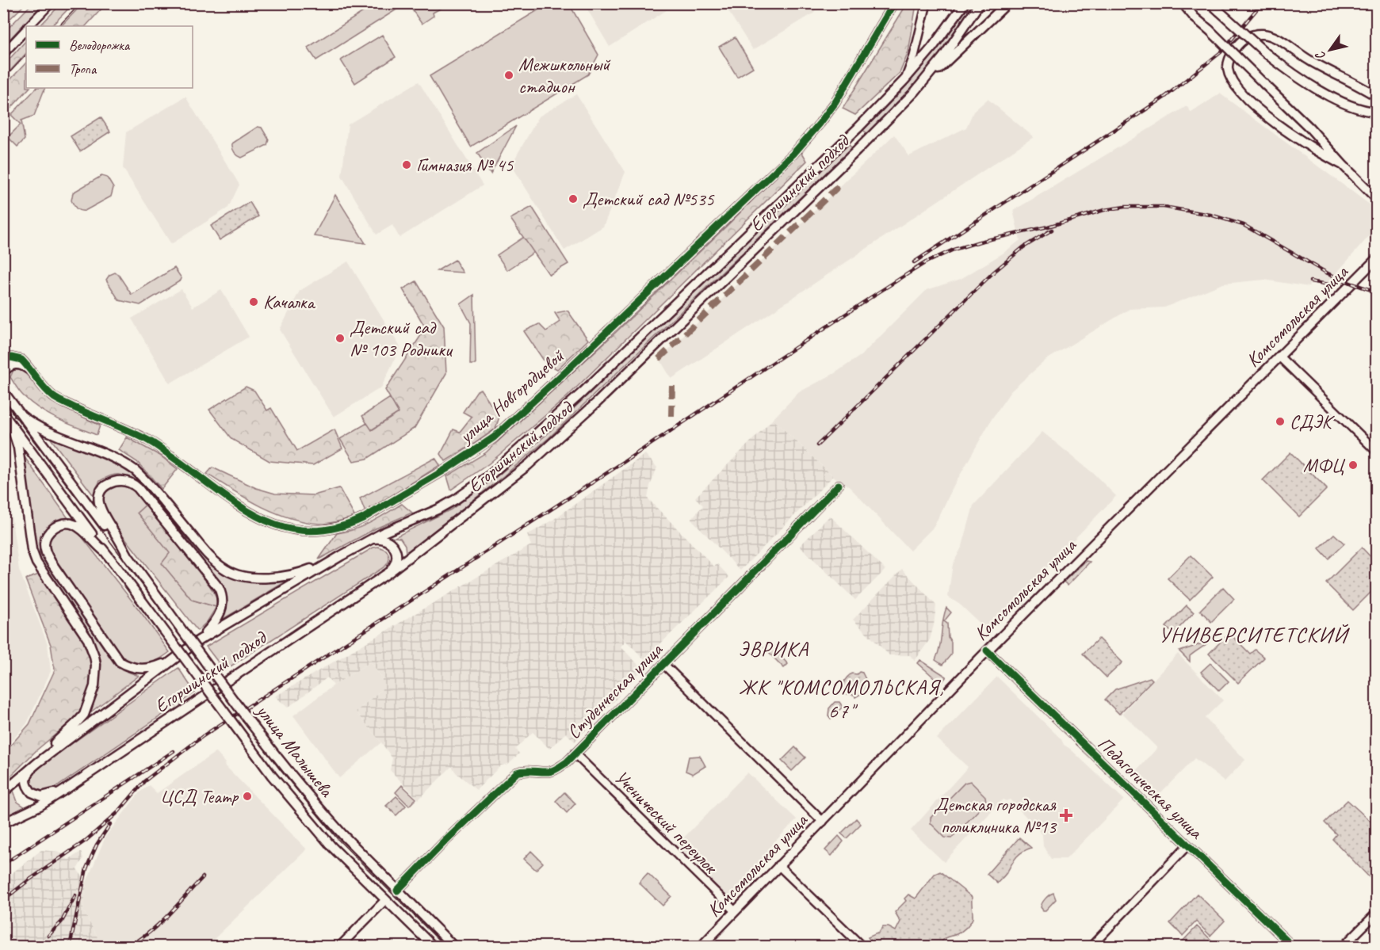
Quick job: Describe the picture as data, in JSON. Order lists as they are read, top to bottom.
{
  "streets": {
    "main road": ["Егоршинский подход", "Комсомольская улица", "улица Малышева"],
    "street": [
      "улица Новгородцевой",
      "Студенческая улица",
      "Педагогическая улица",
      "Ученический переулок"
    ]
  },
  "crossings": [
    ["Комсомольская улица", "Педагогическая улица"],
    ["Комсомольская улица", "Ученический переулок"],
    ["Студенческая улица", "улица Малышева"],
    ["Студенческая улица", "Ученический переулок"]
  ],
  "districts": ["УНИВЕРСИТЕТСКИЙ", "ЭВРИКА", "ЖК \"КОМСОМОЛЬСКАЯ, 67\""],
  "places": {
    "other": [
      "Межшкольный стадион",
      "Гимназия № 45",
      "Детский сад №535",
      "Качалка",
      "Детский сад № 103 Родники",
      "СДЭК",
      "МФЦ",
      "ЦСД Театр"
    ],
    "health": ["Детская городская поликлиника №13"]
  },
  "legend": ["Велодорожка", "Тропа"],
  "north": "bottom left"
}
